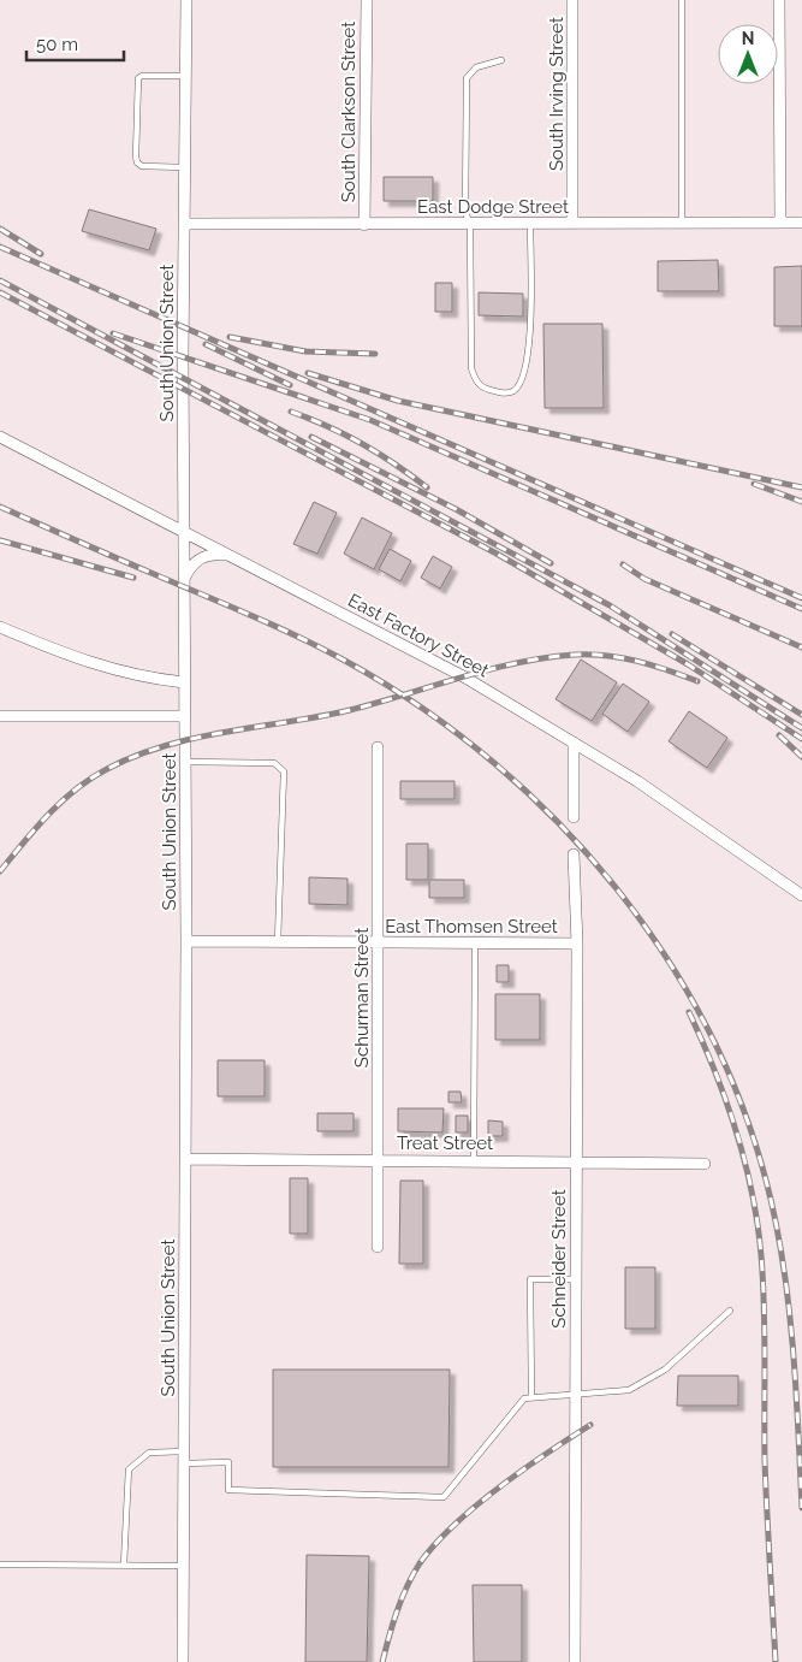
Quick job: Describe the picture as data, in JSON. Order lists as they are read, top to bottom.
{
  "streets": {
    "street": [
      "South Irving Street",
      "South Clarkson Street",
      "East Dodge Street",
      "South Union Street",
      "East Factory Street",
      "East Thomsen Street",
      "Schurman Street",
      "Treat Street",
      "Schneider Street"
    ]
  },
  "crossings": [
    ["South Irving Street", "East Dodge Street"],
    ["South Clarkson Street", "East Dodge Street"],
    ["East Dodge Street", "South Union Street"],
    ["South Union Street", "East Factory Street"],
    ["South Union Street", "East Thomsen Street"],
    ["South Union Street", "Treat Street"],
    ["East Thomsen Street", "Schurman Street"],
    ["East Thomsen Street", "Schneider Street"],
    ["Schurman Street", "Treat Street"],
    ["Treat Street", "Schneider Street"]
  ],
  "scale_bar": "50 m",
  "north": "top"
}
